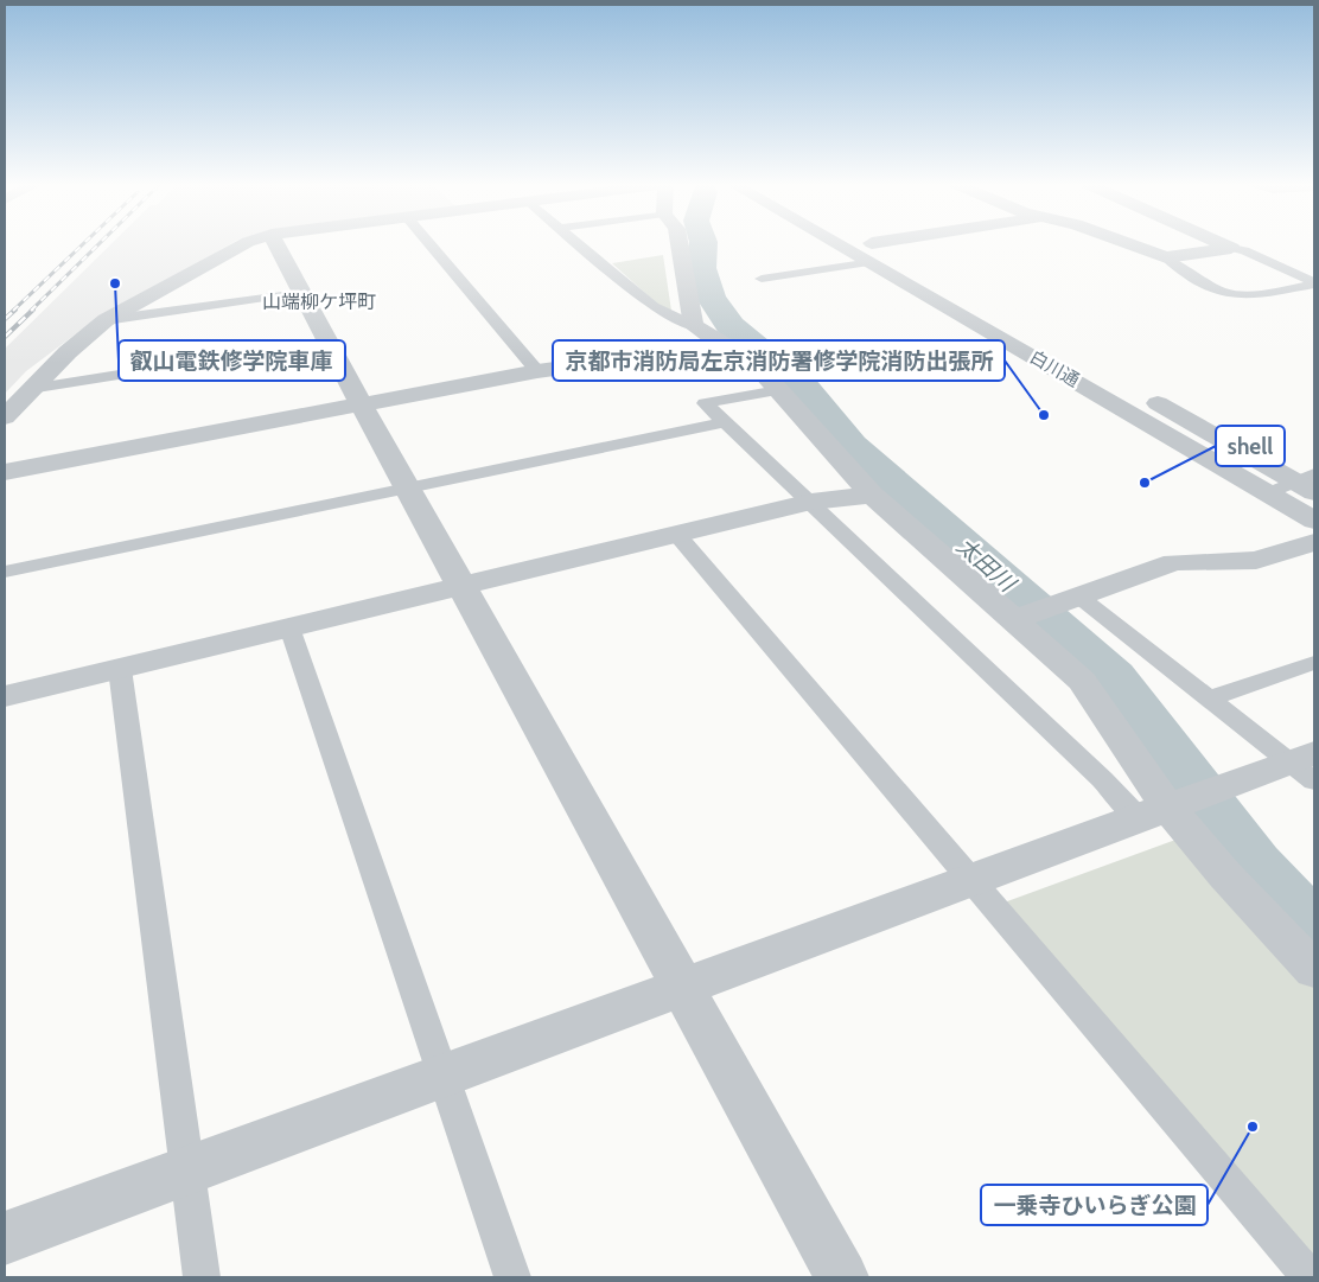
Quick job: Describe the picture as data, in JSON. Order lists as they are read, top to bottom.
{
  "streets": {
    "street": ["白川通"]
  },
  "districts": ["山端柳ケ坪町"],
  "water": ["太田川"],
  "places": [
    "叡山電鉄修学院車庫",
    "京都市消防局左京消防署修学院消防出張所",
    "shell",
    "一乗寺ひいらぎ公園"
  ]
}
